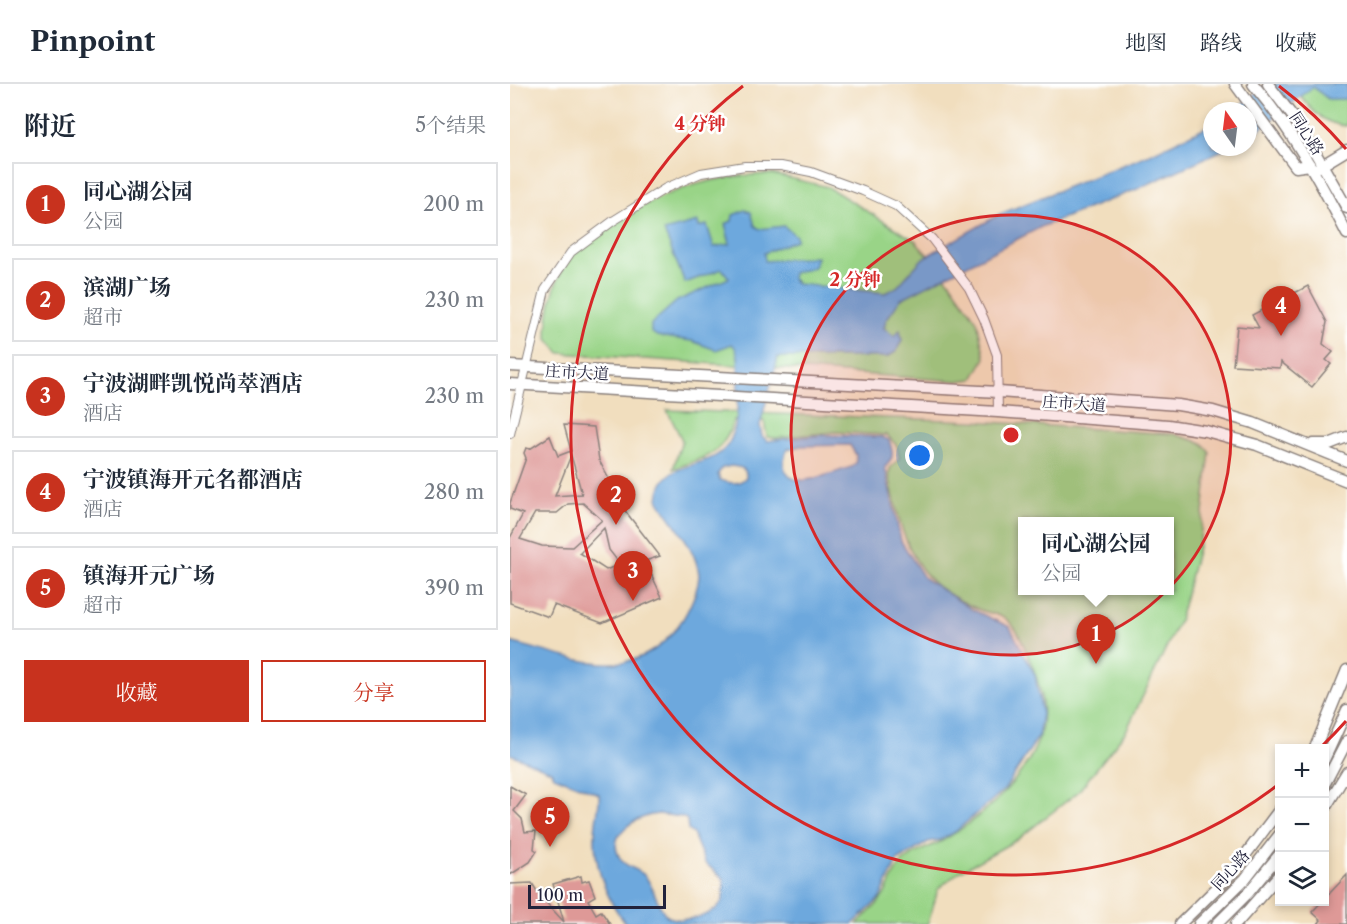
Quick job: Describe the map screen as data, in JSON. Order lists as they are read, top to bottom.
{
  "streets": {
    "main road": ["同心路", "庄市大道"]
  },
  "scale_bar": "100 m",
  "north": "top",
  "page": {
    "header": "Pinpoint",
    "nav": ["地图", "路线", "收藏"],
    "heading": ["附近", "5个结果"],
    "list": [
      {
        "mark": "1",
        "name": "同心湖公园",
        "note": "公园",
        "value": "200 m"
      },
      {
        "mark": "2",
        "name": "滨湖广场",
        "note": "超市",
        "value": "230 m"
      },
      {
        "mark": "3",
        "name": "宁波湖畔凯悦尚萃酒店",
        "note": "酒店",
        "value": "230 m"
      },
      {
        "mark": "4",
        "name": "宁波镇海开元名都酒店",
        "note": "酒店",
        "value": "280 m"
      },
      {
        "mark": "5",
        "name": "镇海开元广场",
        "note": "超市",
        "value": "390 m"
      }
    ],
    "pins": [
      "4",
      "2",
      "3",
      "1",
      "5"
    ],
    "popup": ["同心湖公园", "公园"],
    "buttons": ["收藏", "分享"],
    "map_buttons": ["+", "−"],
    "scale": "100 m"
  },
  "rings": ["4 分钟", "2 分钟"]
}
